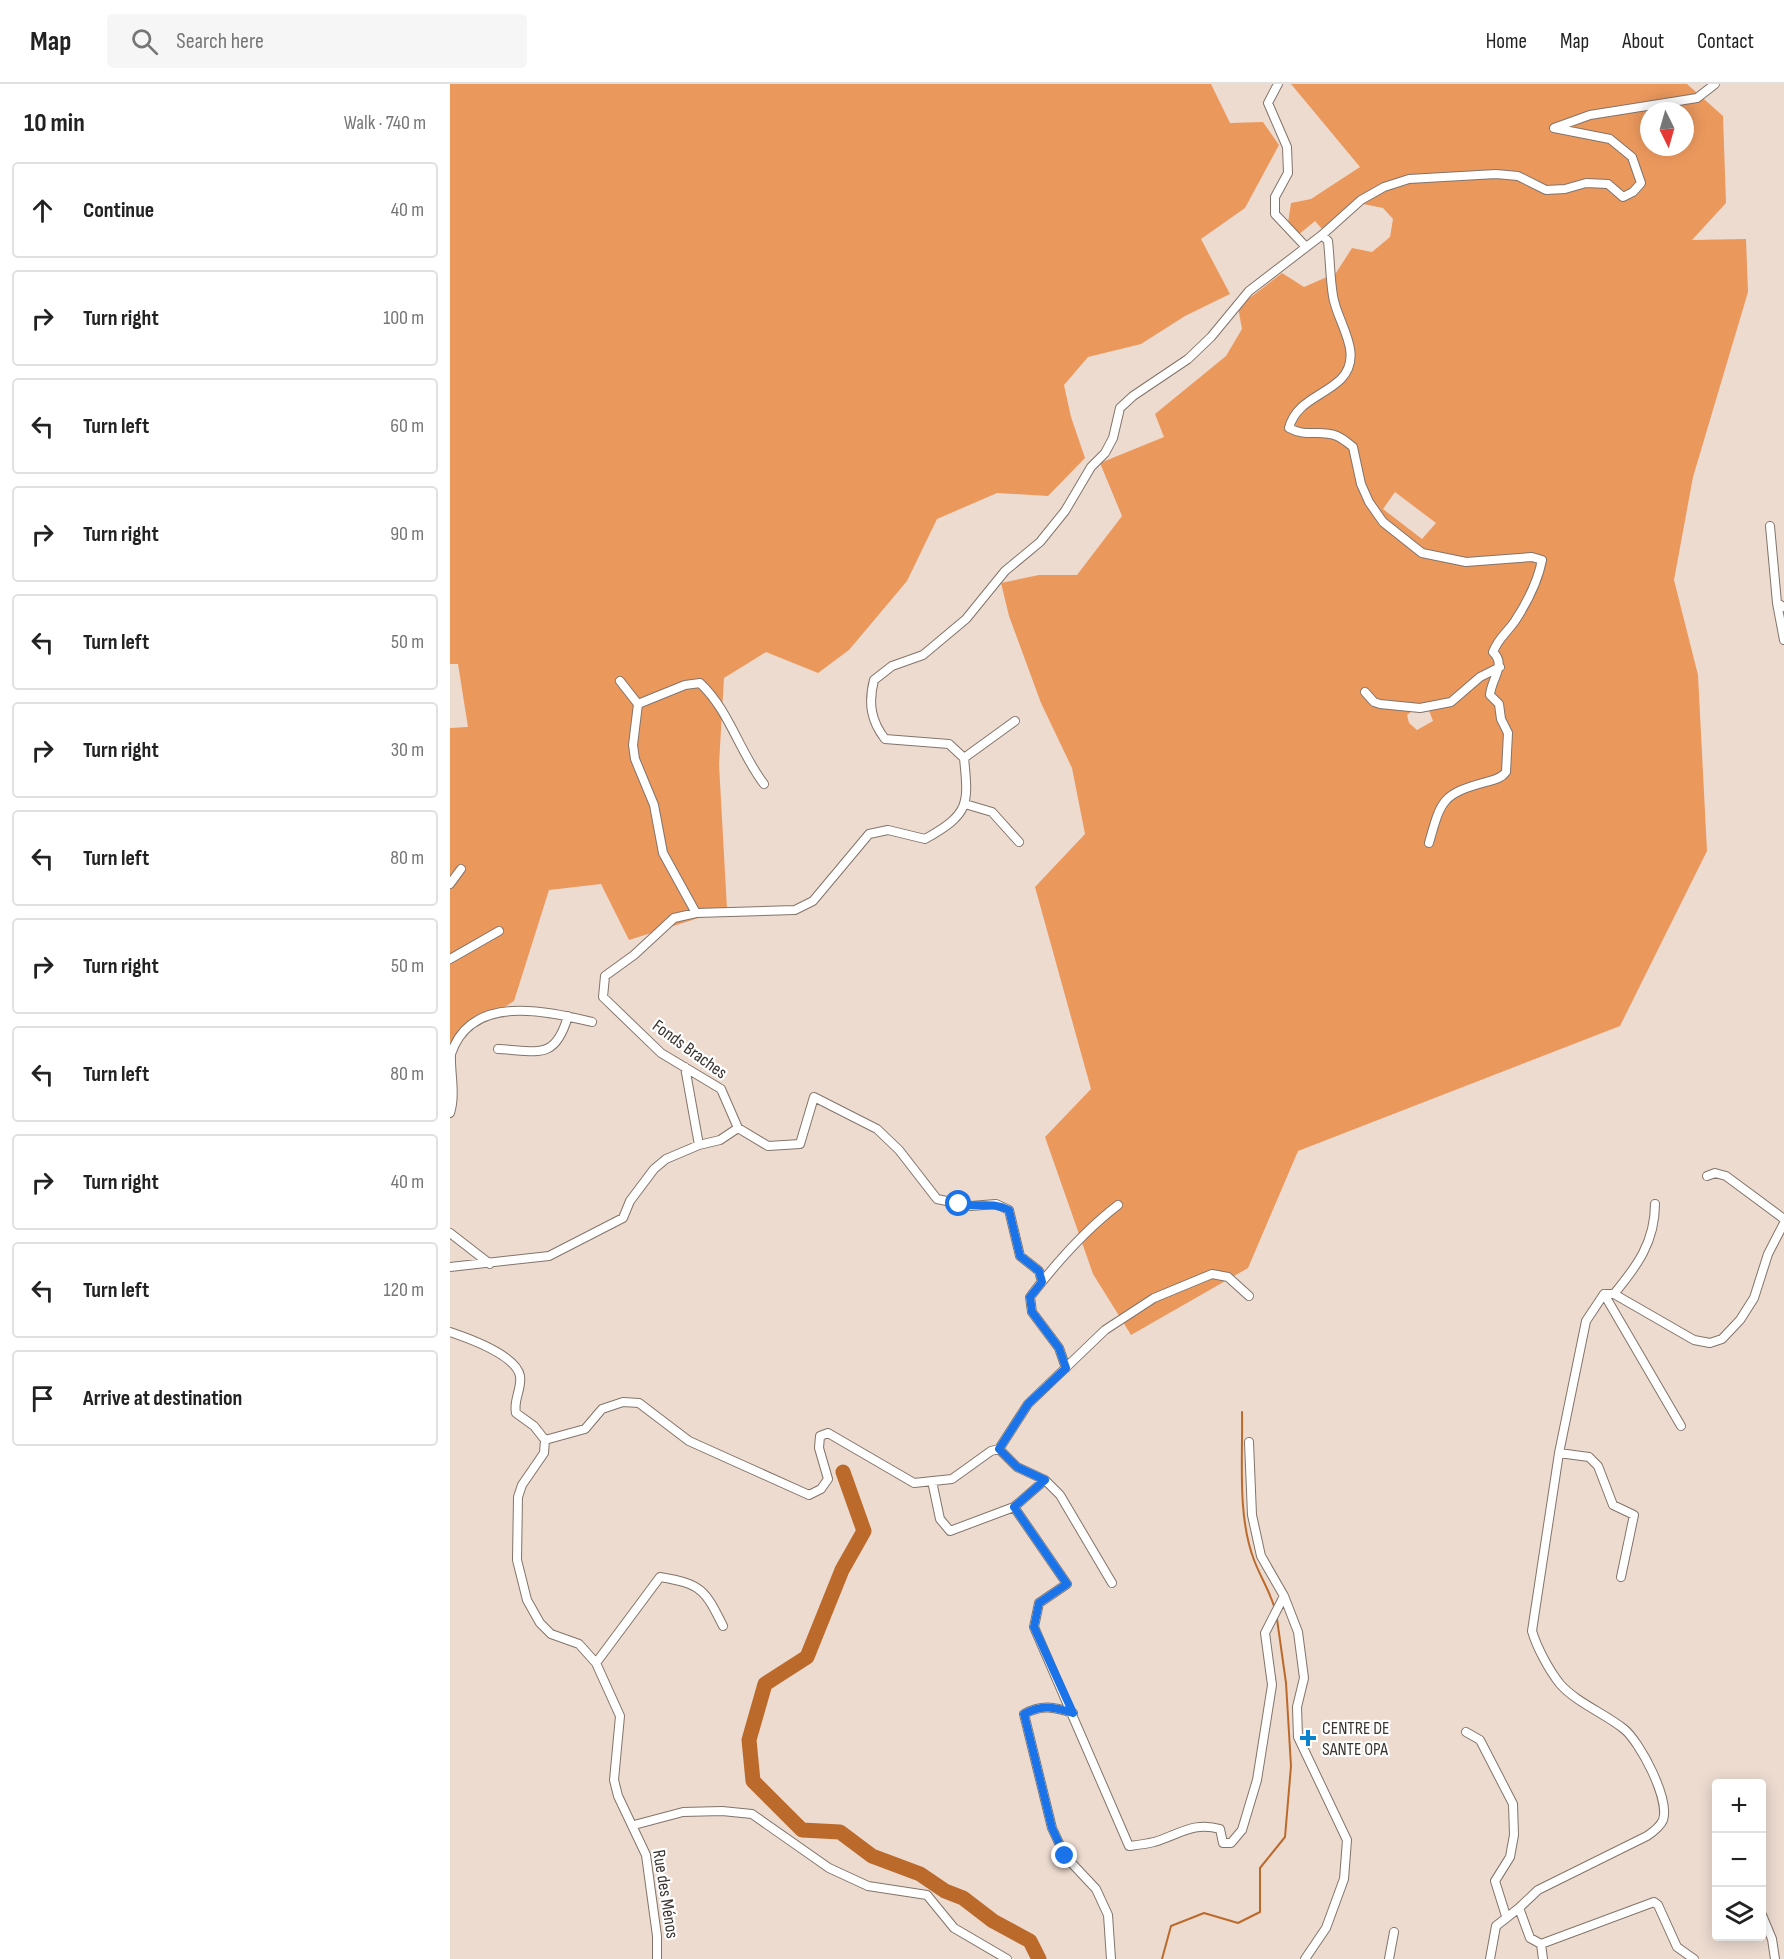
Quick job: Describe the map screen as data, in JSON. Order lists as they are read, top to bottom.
{
  "streets": {
    "street": ["Fonds Braches", "Rue des Ménos"]
  },
  "places": {
    "health": ["CENTRE DE SANTE OPA"]
  },
  "north": "bottom",
  "page": {
    "header": "Map",
    "search": "Search here",
    "nav": [
      "Home",
      "Map",
      "About",
      "Contact"
    ],
    "heading": ["10 min", "Walk · 740 m"],
    "list": [
      ["Continue", "40 m"],
      ["Turn right", "100 m"],
      ["Turn left", "60 m"],
      ["Turn right", "90 m"],
      ["Turn left", "50 m"],
      ["Turn right", "30 m"],
      ["Turn left", "80 m"],
      ["Turn right", "50 m"],
      ["Turn left", "80 m"],
      ["Turn right", "40 m"],
      ["Turn left", "120 m"],
      "Arrive at destination"
    ],
    "map_buttons": ["+", "−"]
  }
}
